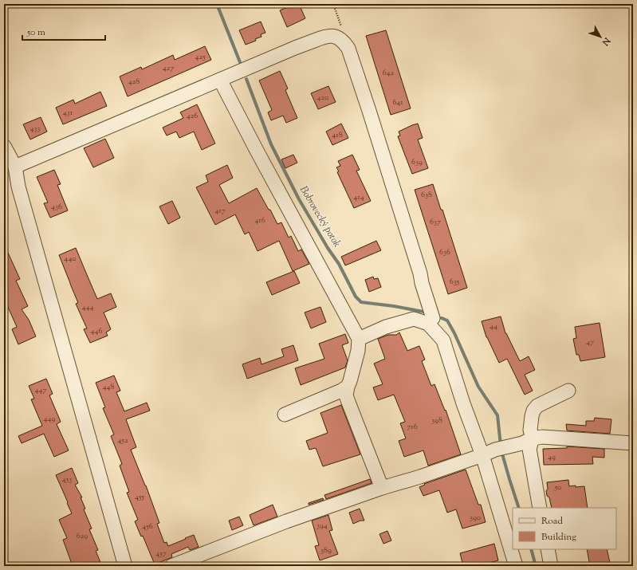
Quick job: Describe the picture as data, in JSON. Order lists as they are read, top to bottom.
{
  "water": ["Bobrovecký potok"],
  "house_numbers": [
    "425",
    "427",
    "642",
    "428",
    "420",
    "641",
    "431",
    "426",
    "433",
    "418",
    "639",
    "638",
    "414",
    "436",
    "417",
    "416",
    "637",
    "636",
    "440",
    "635",
    "444",
    "44",
    "446",
    "47",
    "448",
    "447",
    "449",
    "398",
    "716",
    "452",
    "49",
    "453",
    "50",
    "455",
    "390",
    "394",
    "456",
    "629",
    "389",
    "457"
  ],
  "legend": ["Road", "Building"],
  "scale_bar": "50 m",
  "north": "bottom right"
}
